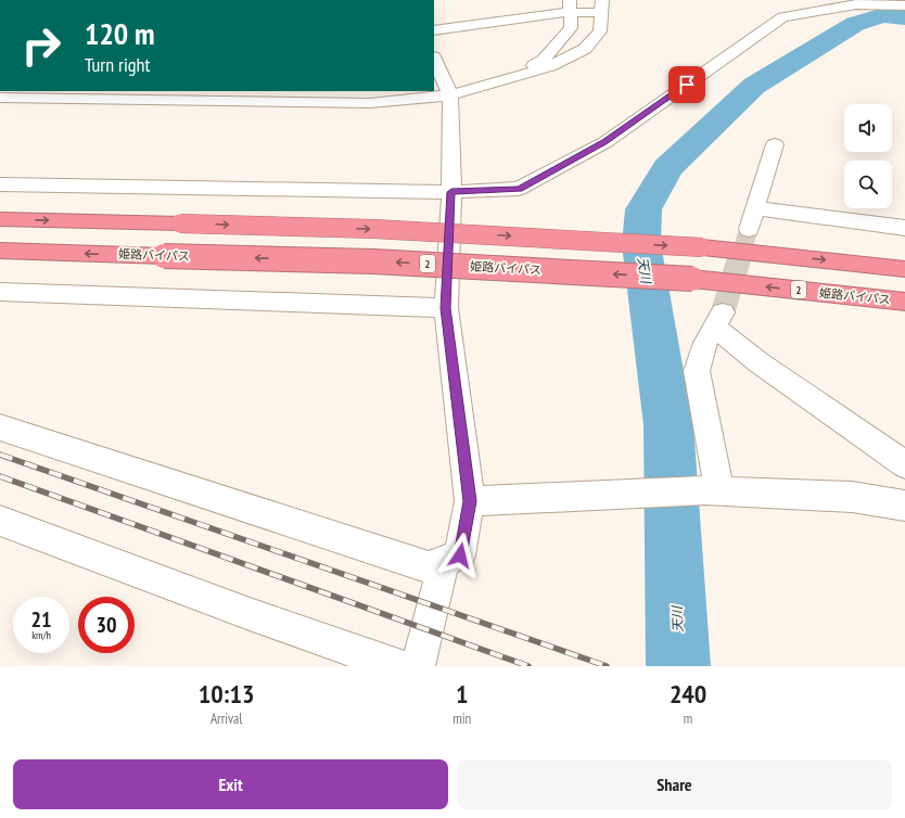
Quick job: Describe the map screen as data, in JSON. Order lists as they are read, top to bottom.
{
  "streets": {
    "highway": ["姫路バイパス", "2"]
  },
  "water": ["天川"],
  "page": {
    "turn": ["120 m", "Turn right"],
    "speed": "21 km/h",
    "limit": "30",
    "eta": [
      "10:13",
      "Arrival",
      "1",
      "min",
      "240",
      "m"
    ],
    "buttons": ["Exit", "Share"]
  }
}
